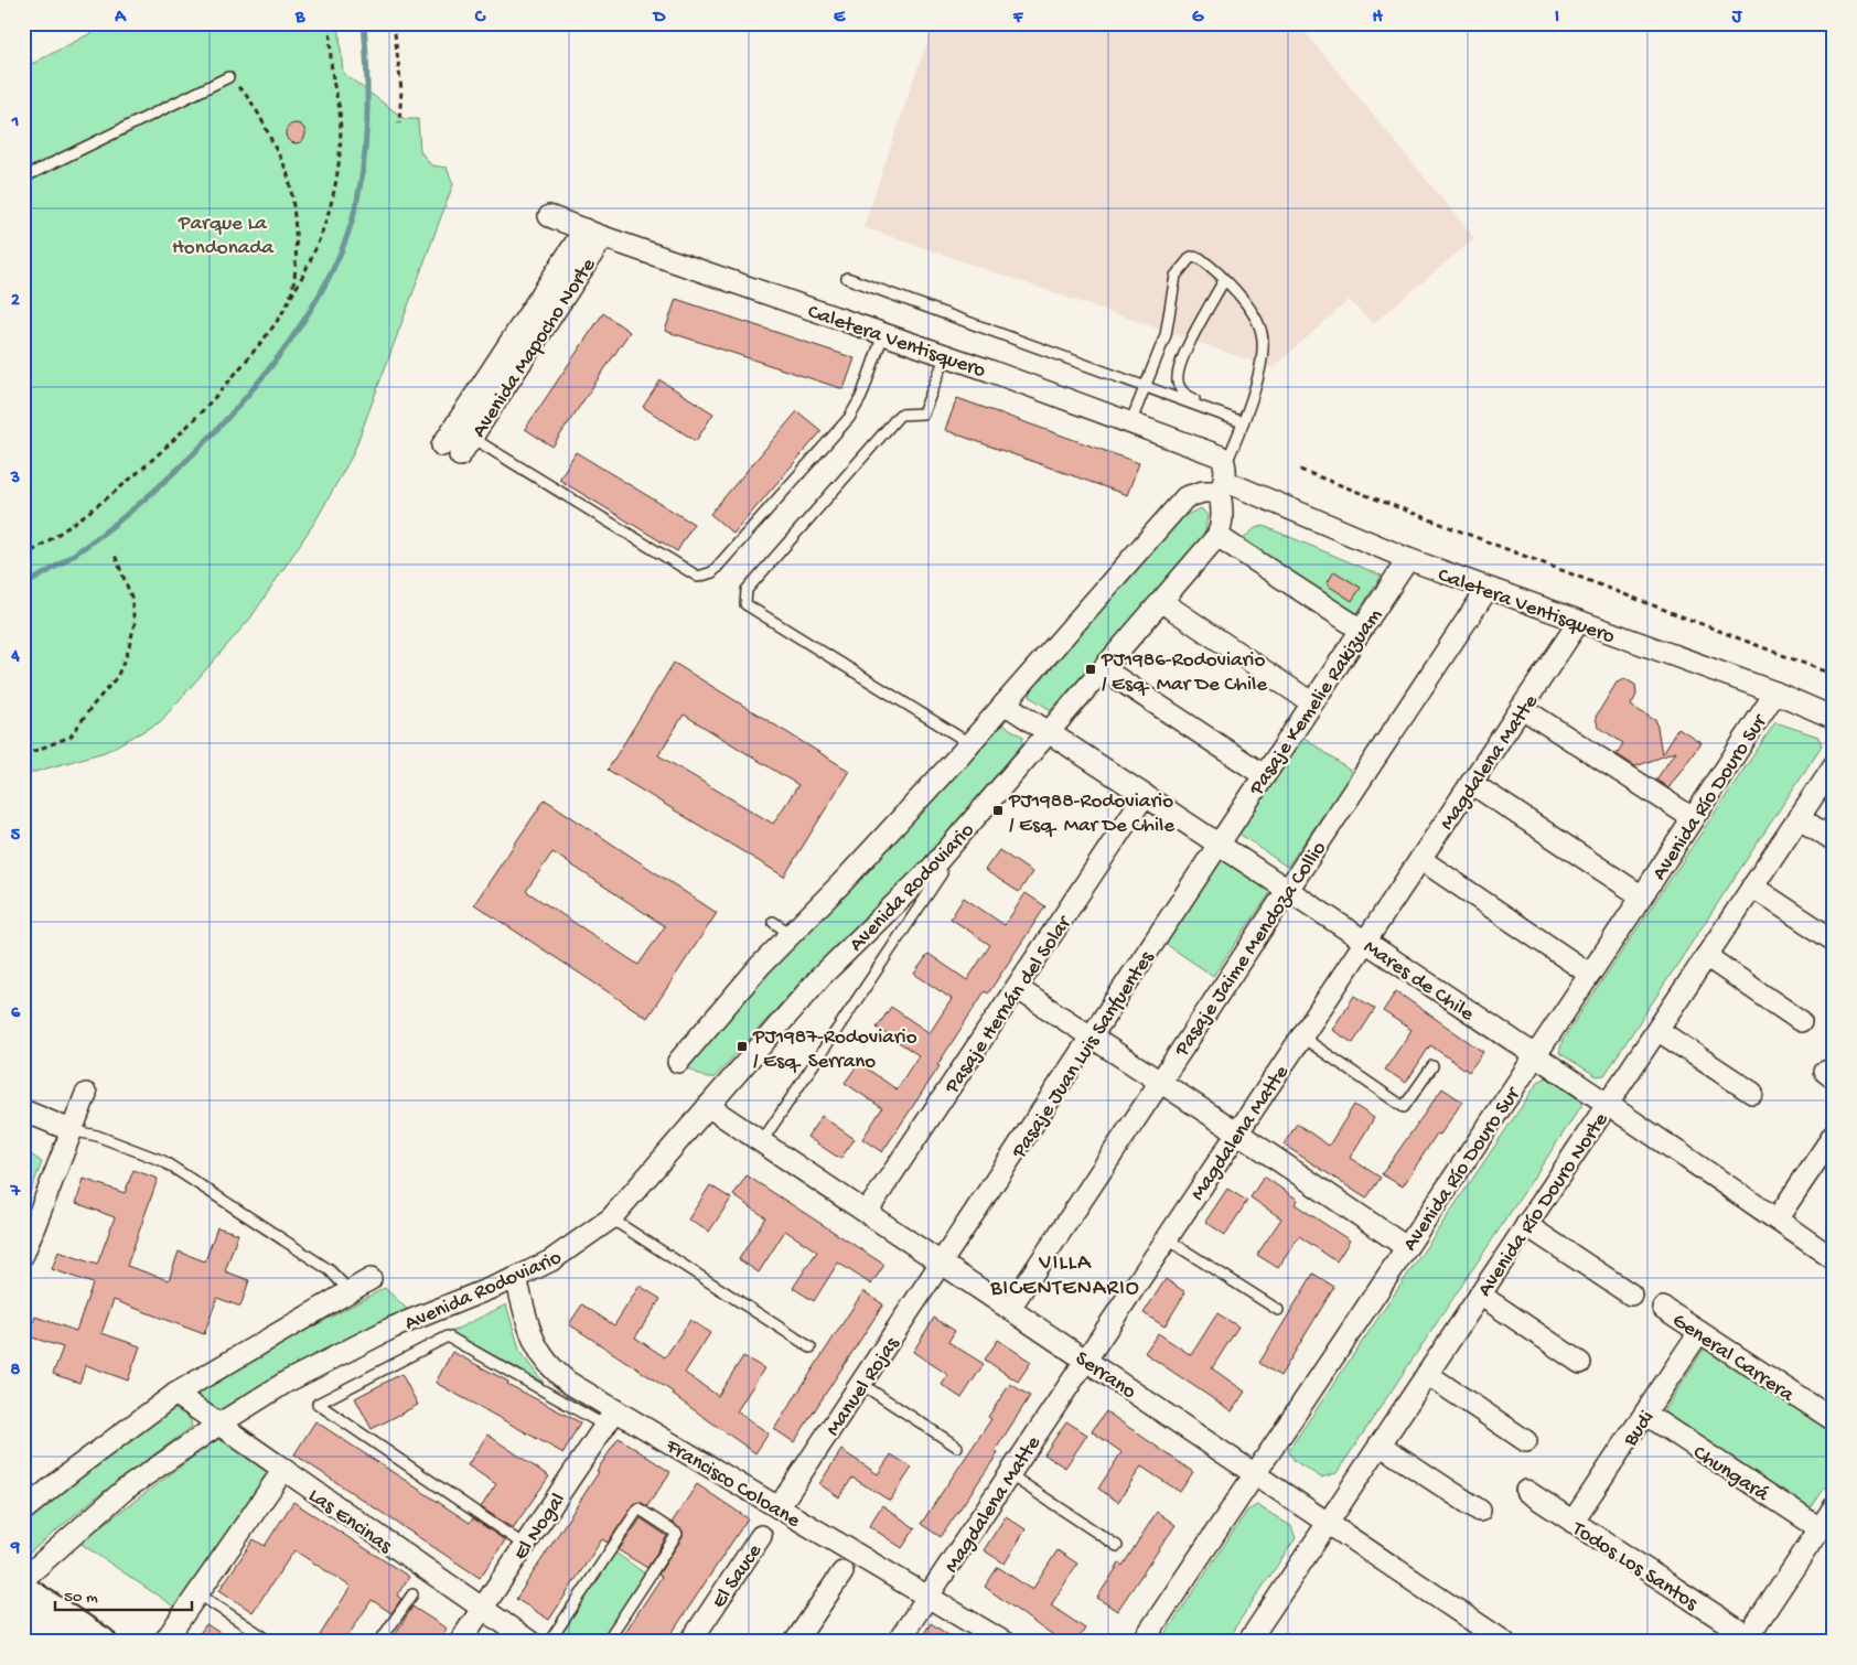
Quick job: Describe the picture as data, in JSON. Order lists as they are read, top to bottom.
{
  "streets": {
    "street": [
      "Caletera Ventisquero",
      "Avenida Mapocho Norte",
      "Pasaje Kemelie Rakizuam",
      "Magdalena Matte",
      "Avenida Río Douro Sur",
      "Avenida Rodoviario",
      "Pasaje Jaime Mendoza Collio",
      "Mares de Chile",
      "Pasaje Hernán del Solar",
      "Pasaje Juan Luis Sanfuentes",
      "Avenida Río Douro Norte",
      "General Carrera",
      "Serrano",
      "Manuel Rojas",
      "Budi",
      "Chungará",
      "Francisco Coloane",
      "Las Encinas",
      "El Nogal",
      "Todos Los Santos",
      "El Sauce"
    ]
  },
  "crossings": [
    ["Caletera Ventisquero", "Avenida Mapocho Norte"],
    ["Caletera Ventisquero", "Pasaje Kemelie Rakizuam"],
    ["Caletera Ventisquero", "Magdalena Matte"],
    ["Caletera Ventisquero", "Avenida Río Douro Sur"],
    ["Caletera Ventisquero", "Avenida Rodoviario"],
    ["Caletera Ventisquero", "Pasaje Jaime Mendoza Collio"],
    ["Pasaje Kemelie Rakizuam", "Mares de Chile"],
    ["Pasaje Kemelie Rakizuam", "Pasaje Juan Luis Sanfuentes"],
    ["Magdalena Matte", "Mares de Chile"],
    ["Magdalena Matte", "Serrano"],
    ["Magdalena Matte", "Francisco Coloane"],
    ["Avenida Río Douro Sur", "Mares de Chile"],
    ["Avenida Río Douro Sur", "Serrano"],
    ["Avenida Rodoviario", "Mares de Chile"],
    ["Avenida Rodoviario", "Serrano"],
    ["Avenida Rodoviario", "Francisco Coloane"],
    ["Avenida Rodoviario", "Las Encinas"],
    ["Pasaje Jaime Mendoza Collio", "Mares de Chile"],
    ["Pasaje Jaime Mendoza Collio", "Serrano"],
    ["Mares de Chile", "Pasaje Hernán del Solar"],
    ["Mares de Chile", "Pasaje Juan Luis Sanfuentes"],
    ["Mares de Chile", "Avenida Río Douro Norte"],
    ["Pasaje Hernán del Solar", "Serrano"],
    ["Pasaje Juan Luis Sanfuentes", "Serrano"],
    ["Pasaje Juan Luis Sanfuentes", "Manuel Rojas"],
    ["Avenida Río Douro Norte", "Serrano"],
    ["General Carrera", "Budi"],
    ["Serrano", "Manuel Rojas"],
    ["Manuel Rojas", "Francisco Coloane"],
    ["Budi", "Chungará"],
    ["Budi", "Todos Los Santos"],
    ["Francisco Coloane", "El Nogal"],
    ["Las Encinas", "El Nogal"]
  ],
  "districts": ["VILLA BICENTENARIO"],
  "parks": ["Parque La Hondonada"],
  "places": {
    "transit": ["PJ1986-Rodoviario / Esq. Mar De Chile", "PJ1988-Rodoviario / Esq. Mar De Chile", "PJ1987-Rodoviario / Esq. Serrano"]
  },
  "scale_bar": "50 m",
  "grid": {
    "columns": [
      "A",
      "B",
      "C",
      "D",
      "E",
      "F",
      "G",
      "H",
      "I",
      "J"
    ],
    "rows": [
      "1",
      "2",
      "3",
      "4",
      "5",
      "6",
      "7",
      "8",
      "9"
    ]
  }
}
